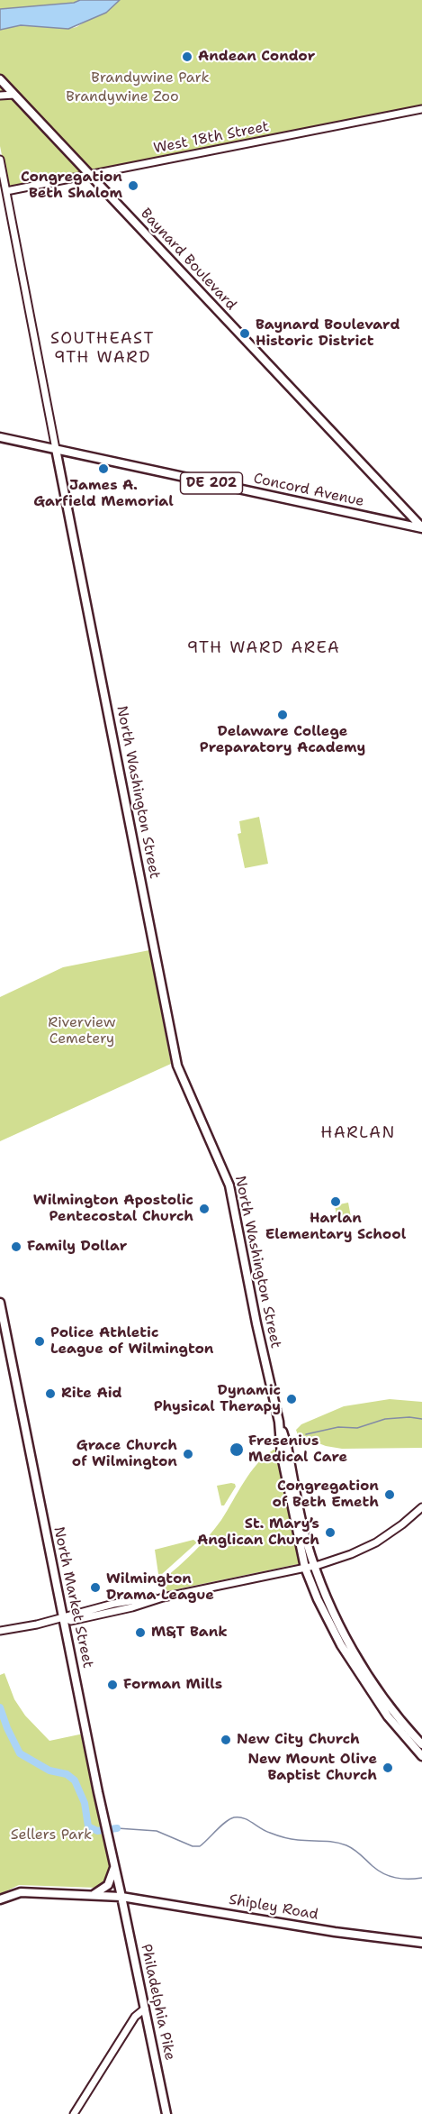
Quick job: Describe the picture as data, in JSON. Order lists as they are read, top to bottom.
{
  "streets": {
    "main road": [
      "Baynard Boulevard",
      "DE 202",
      "Concord Avenue",
      "North Washington Street",
      "North Market Street",
      "Shipley Road",
      "Philadelphia Pike"
    ],
    "street": ["West 18th Street"]
  },
  "crossings": [
    ["West 18th Street", "Baynard Boulevard"],
    ["West 18th Street", "North Washington Street"],
    ["Baynard Boulevard", "Concord Avenue"],
    ["Concord Avenue", "North Washington Street"],
    ["North Market Street", "Shipley Road"],
    ["North Market Street", "Philadelphia Pike"],
    ["Shipley Road", "Philadelphia Pike"]
  ],
  "districts": ["SOUTHEAST 9TH WARD", "9TH WARD AREA", "HARLAN"],
  "parks": [
    "Brandywine Park",
    "Brandywine Zoo",
    "Riverview Cemetery",
    "Sellers Park"
  ],
  "places": [
    "Andean Condor",
    "Congregation Beth Shalom",
    "Baynard Boulevard Historic District",
    "James A. Garfield Memorial",
    "Delaware College Preparatory Academy",
    "Harlan Elementary School",
    "Wilmington Apostolic Pentecostal Church",
    "Family Dollar",
    "Police Athletic League of Wilmington",
    "Rite Aid",
    "Dynamic Physical Therapy",
    "Fresenius Medical Care",
    "Grace Church of Wilmington",
    "Congregation of Beth Emeth",
    "St. Mary’s Anglican Church",
    "Wilmington Drama League",
    "M&T Bank",
    "Forman Mills",
    "New City Church",
    "New Mount Olive Baptist Church"
  ]
}
